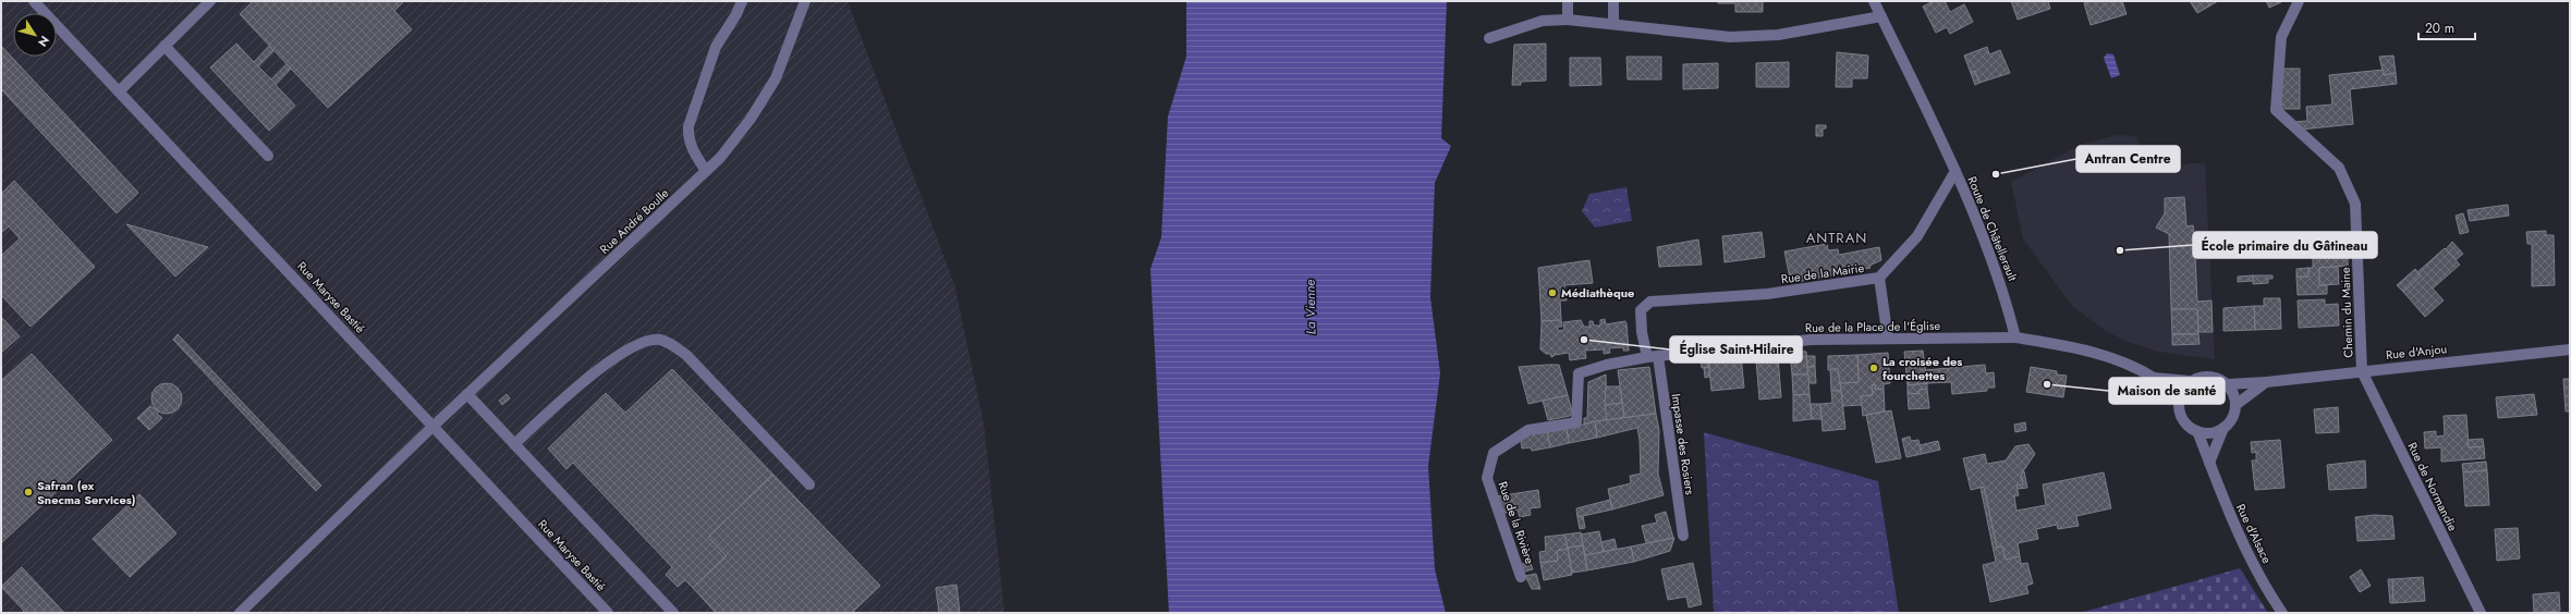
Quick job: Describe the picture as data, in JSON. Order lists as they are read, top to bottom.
{
  "streets": {
    "street": [
      "Rue André Boulle",
      "Route de Châtellerault",
      "Rue de la Mairie",
      "Rue Maryse Bastié",
      "Chemin du Maine",
      "Rue de la Place de l'Église",
      "Rue d'Anjou",
      "Impasse des Rosiers",
      "Rue de Normandie",
      "Rue de la Rivière",
      "Rue d'Alsace"
    ]
  },
  "crossings": [
    ["Rue André Boulle", "Rue Maryse Bastié"],
    ["Route de Châtellerault", "Rue de la Mairie"],
    ["Route de Châtellerault", "Rue de la Place de l'Église"],
    ["Rue de la Mairie", "Rue de la Place de l'Église"],
    ["Rue de la Mairie", "Impasse des Rosiers"],
    ["Rue de la Mairie", "Rue de la Rivière"],
    ["Chemin du Maine", "Rue d'Anjou"],
    ["Chemin du Maine", "Rue de Normandie"],
    ["Rue de la Place de l'Église", "Impasse des Rosiers"],
    ["Rue de la Place de l'Église", "Rue de la Rivière"],
    ["Rue d'Anjou", "Rue de Normandie"],
    ["Rue d'Anjou", "Rue d'Alsace"],
    ["Impasse des Rosiers", "Rue de la Rivière"]
  ],
  "districts": ["ANTRAN"],
  "water": ["La Vienne"],
  "places": [
    "Antran Centre",
    "École primaire du Gâtineau",
    "Médiathèque",
    "Église Saint-Hilaire",
    "La croisée des fourchettes",
    "Maison de santé",
    "Safran (ex Snecma Services)"
  ],
  "scale_bar": "20 m",
  "north": "bottom right"
}
